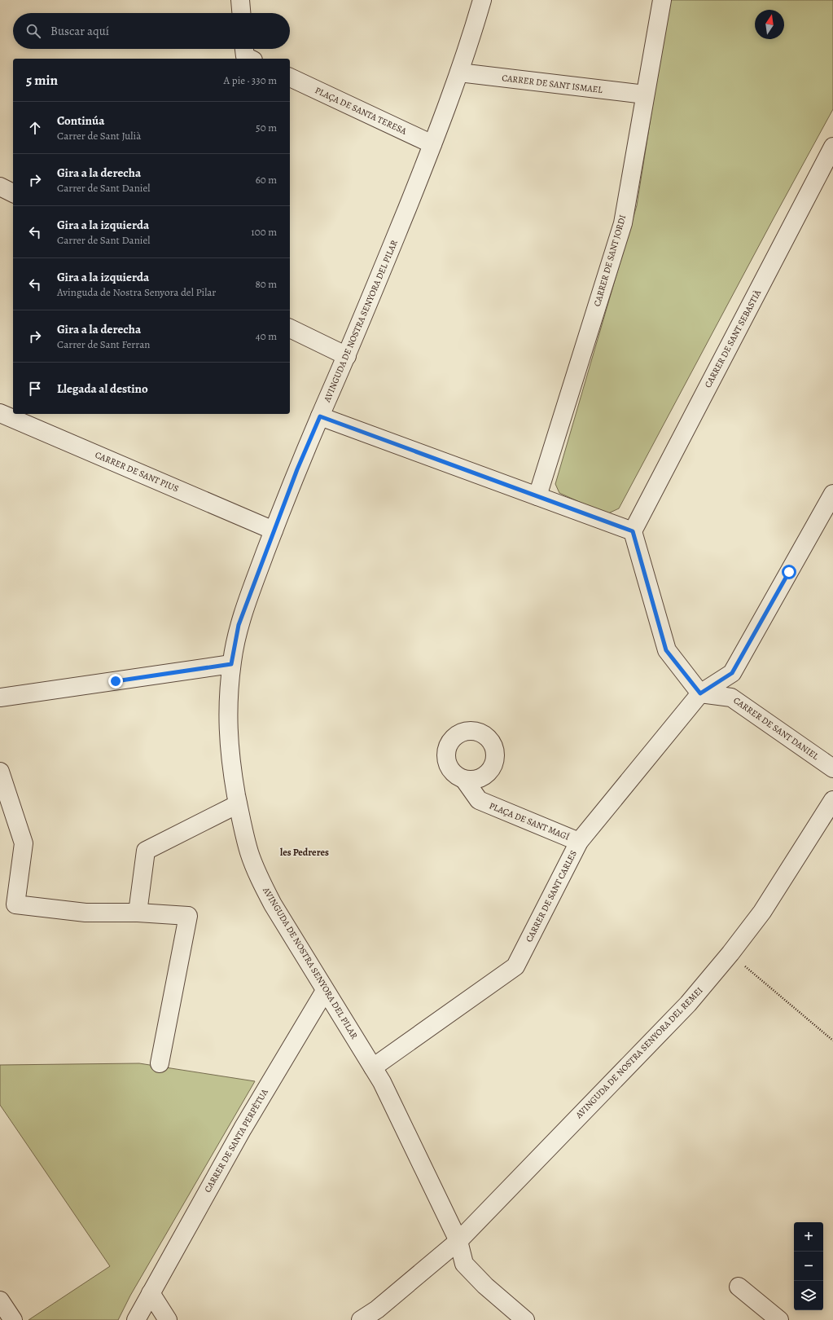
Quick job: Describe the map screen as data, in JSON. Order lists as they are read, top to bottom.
{
  "streets": {
    "street": [
      "CARRER DE SANT ISMAEL",
      "PLAÇA DE SANTA TERESA",
      "CARRER DE SANT JORDI",
      "AVINGUDA DE NOSTRA SENYORA DEL PILAR",
      "CARRER DE SANT SEBASTIÀ",
      "CARRER DE SANT PIUS",
      "CARRER DE SANT DANIEL",
      "PLAÇA DE SANT MAGÍ",
      "CARRER DE SANT CARLES",
      "AVINGUDA DE NOSTRA SENYORA DEL REMEI",
      "CARRER DE SANTA PERPÈTUA"
    ]
  },
  "crossings": [
    ["CARRER DE SANT ISMAEL", "CARRER DE SANT JORDI"],
    ["CARRER DE SANT ISMAEL", "AVINGUDA DE NOSTRA SENYORA DEL PILAR"],
    ["PLAÇA DE SANTA TERESA", "AVINGUDA DE NOSTRA SENYORA DEL PILAR"],
    ["AVINGUDA DE NOSTRA SENYORA DEL PILAR", "CARRER DE SANT PIUS"],
    ["AVINGUDA DE NOSTRA SENYORA DEL PILAR", "CARRER DE SANT CARLES"],
    ["AVINGUDA DE NOSTRA SENYORA DEL PILAR", "AVINGUDA DE NOSTRA SENYORA DEL REMEI"],
    ["AVINGUDA DE NOSTRA SENYORA DEL PILAR", "CARRER DE SANTA PERPÈTUA"],
    ["CARRER DE SANT DANIEL", "CARRER DE SANT CARLES"],
    ["PLAÇA DE SANT MAGÍ", "CARRER DE SANT CARLES"]
  ],
  "districts": ["les Pedreres"],
  "north": "top",
  "page": {
    "search": "Buscar aquí",
    "heading": ["5 min", "A pie · 330 m"],
    "list": [
      ["Continúa", "Carrer de Sant Julià", "50 m"],
      ["Gira a la derecha", "Carrer de Sant Daniel", "60 m"],
      ["Gira a la izquierda", "Carrer de Sant Daniel", "100 m"],
      ["Gira a la izquierda", "Avinguda de Nostra Senyora del Pilar", "80 m"],
      ["Gira a la derecha", "Carrer de Sant Ferran", "40 m"],
      "Llegada al destino"
    ],
    "map_buttons": ["+", "−"]
  }
}
